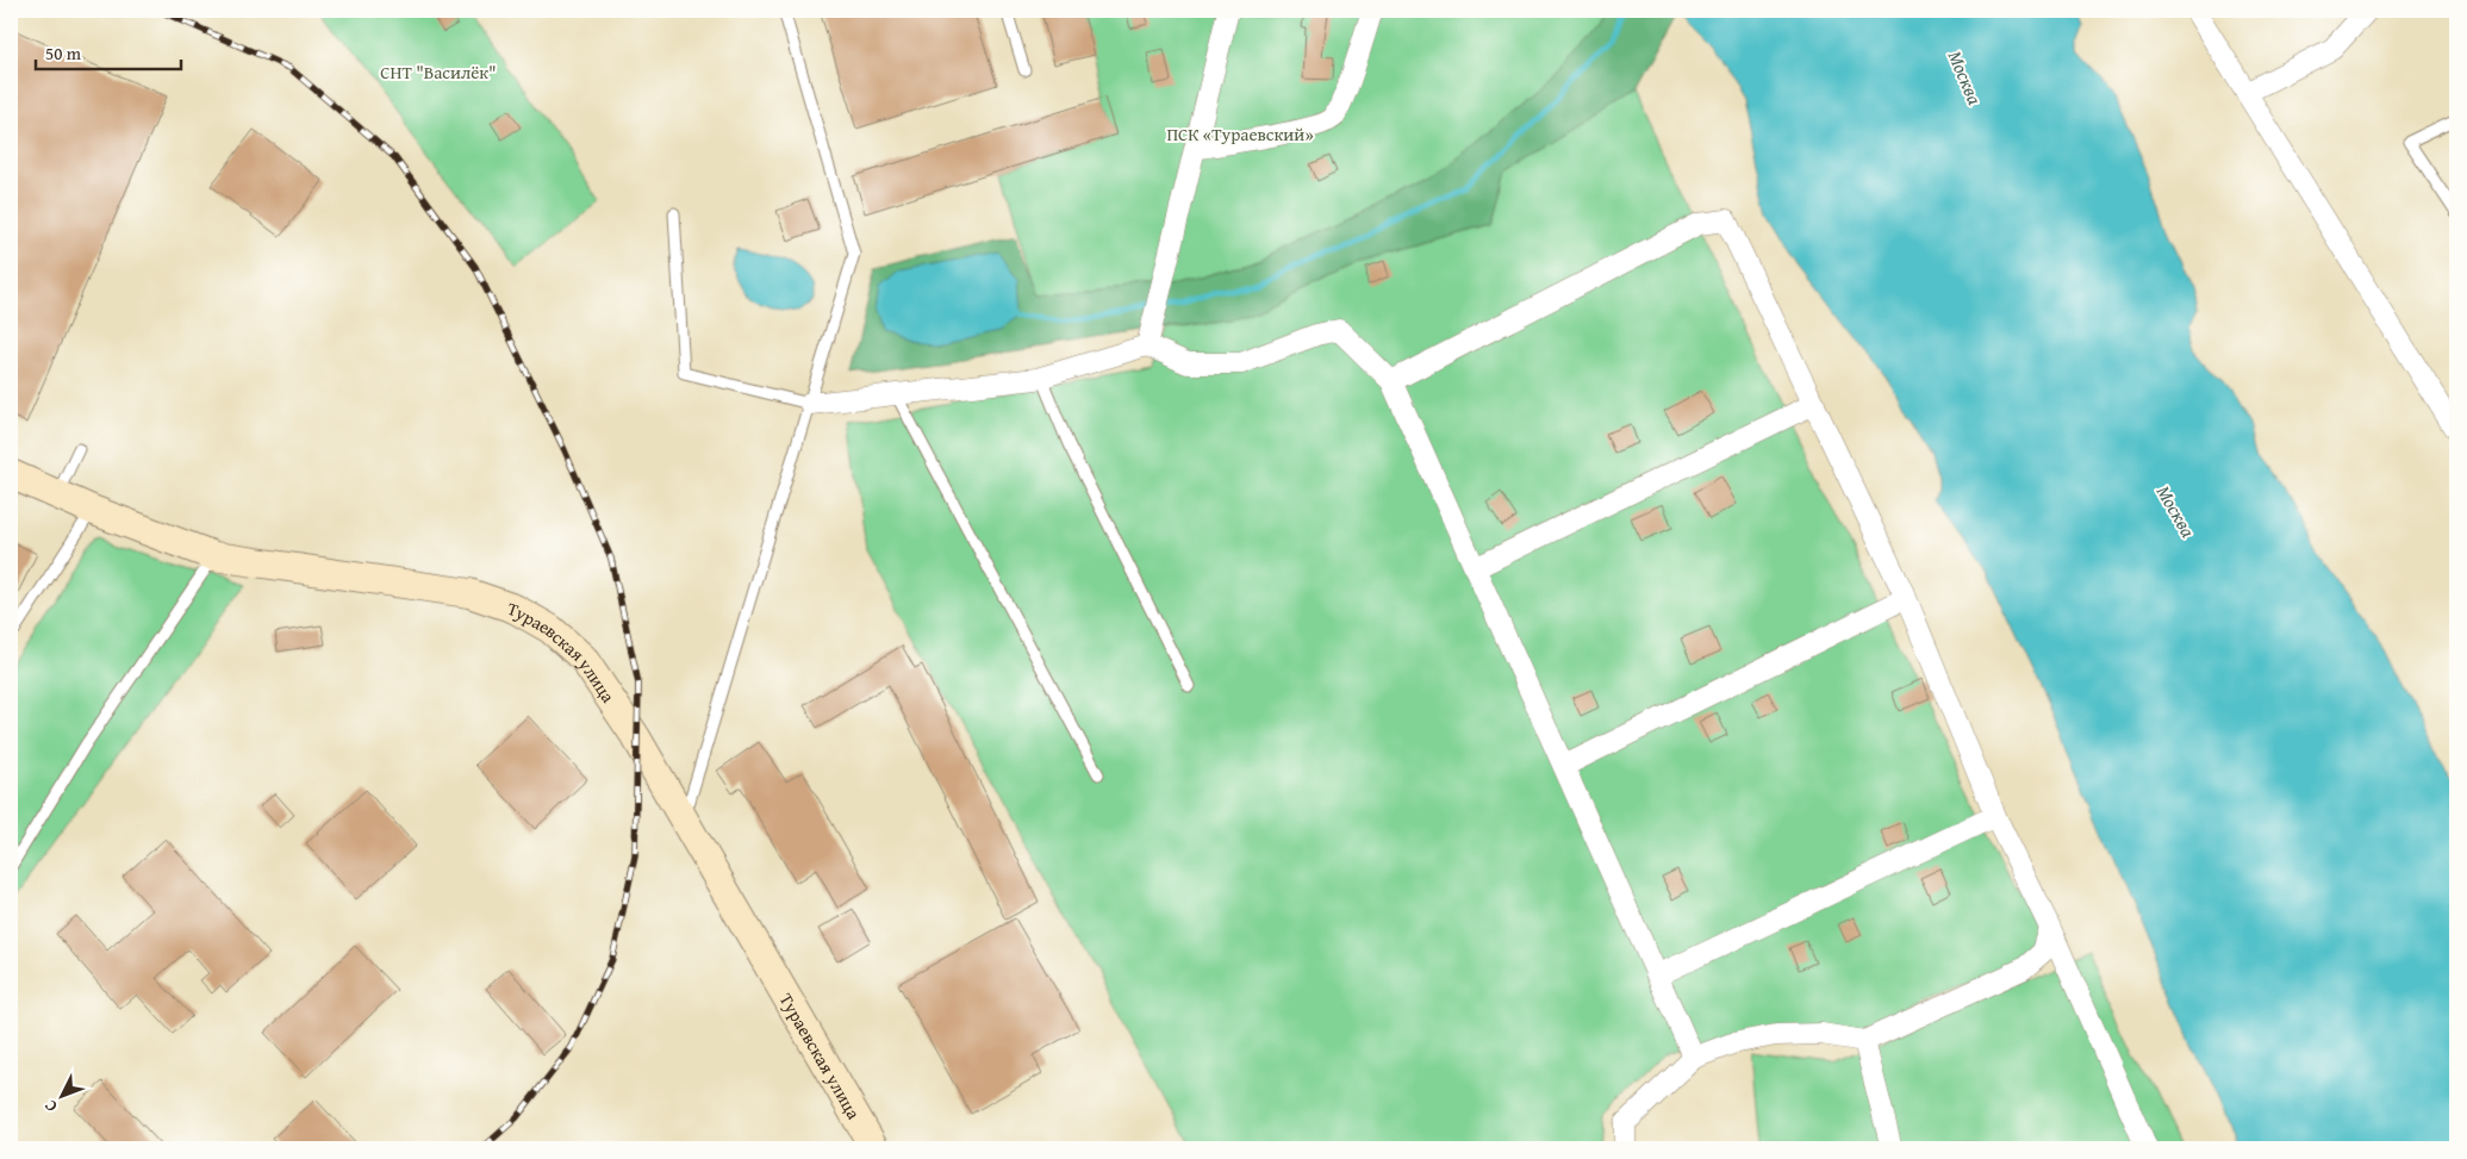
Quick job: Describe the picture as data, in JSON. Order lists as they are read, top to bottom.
{
  "streets": {
    "main road": ["Тураевская улица"]
  },
  "water": ["Москва"],
  "parks": ["СНТ \"Василёк\"", "ПСК «Тураевский»"],
  "scale_bar": "50 m",
  "north": "bottom left"
}
